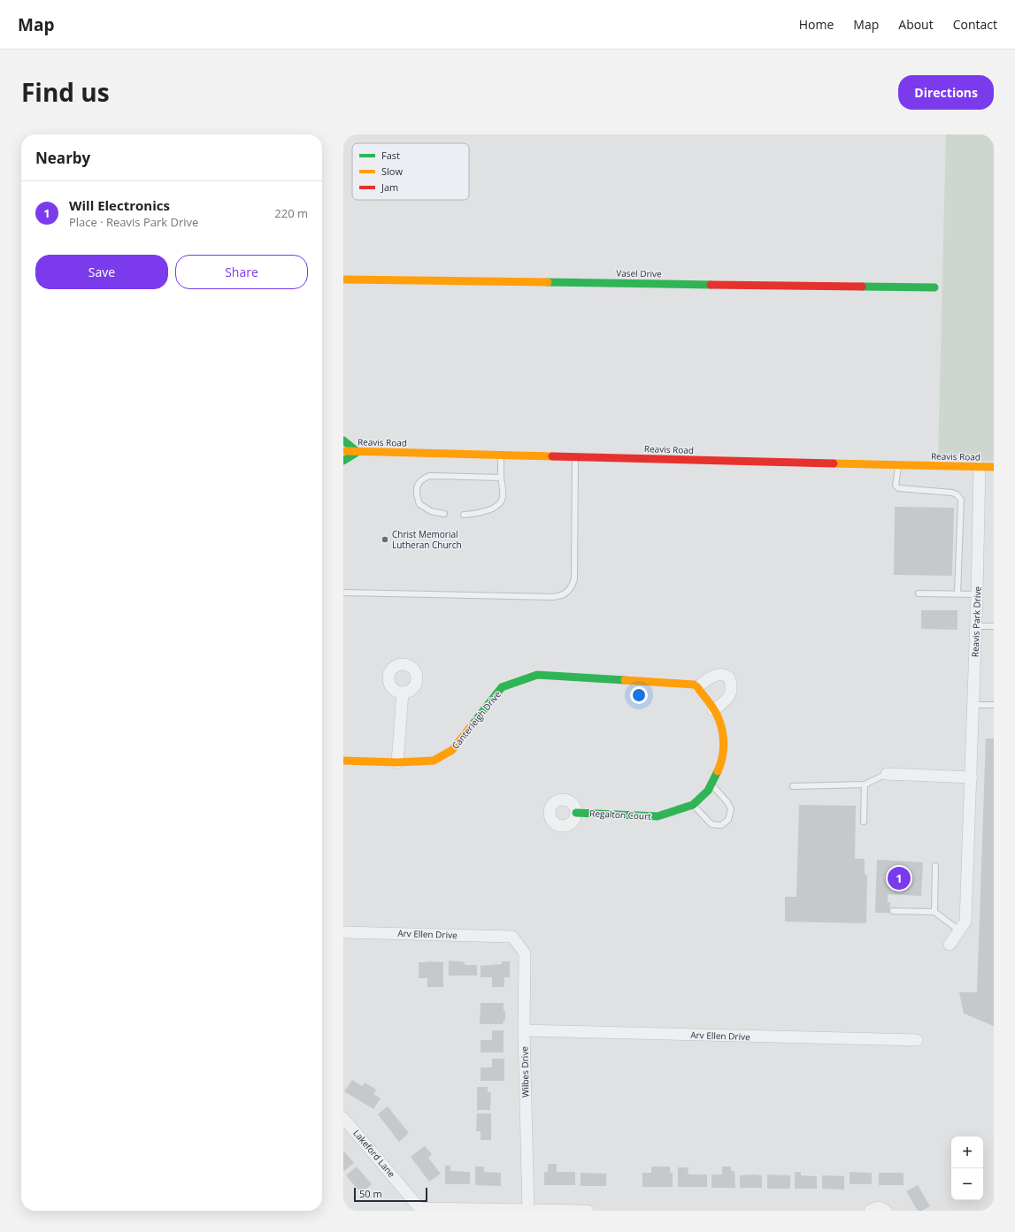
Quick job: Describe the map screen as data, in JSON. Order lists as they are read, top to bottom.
{
  "streets": {
    "street": [
      "Vasel Drive",
      "Reavis Road",
      "Reavis Park Drive",
      "Canterleigh Drive",
      "Regalton Court",
      "Arv Ellen Drive",
      "Wilbes Drive",
      "Lakeford Lane"
    ]
  },
  "crossings": [
    ["Reavis Road", "Reavis Park Drive"],
    ["Canterleigh Drive", "Regalton Court"],
    ["Arv Ellen Drive", "Wilbes Drive"],
    ["Wilbes Drive", "Lakeford Lane"]
  ],
  "places": ["Christ Memorial Lutheran Church"],
  "legend": ["Fast", "Slow", "Jam"],
  "scale_bar": "50 m",
  "page": {
    "header": "Map",
    "nav": [
      "Home",
      "Map",
      "About",
      "Contact"
    ],
    "title": "Find us",
    "buttons": [
      "Directions",
      ["Save", "Share"]
    ],
    "heading": "Nearby",
    "list": [
      {
        "mark": "1",
        "name": "Will Electronics",
        "note": "Place · Reavis Park Drive",
        "value": "220 m"
      }
    ],
    "pins": "1",
    "map_buttons": ["+", "−"],
    "scale": "50 m"
  }
}
